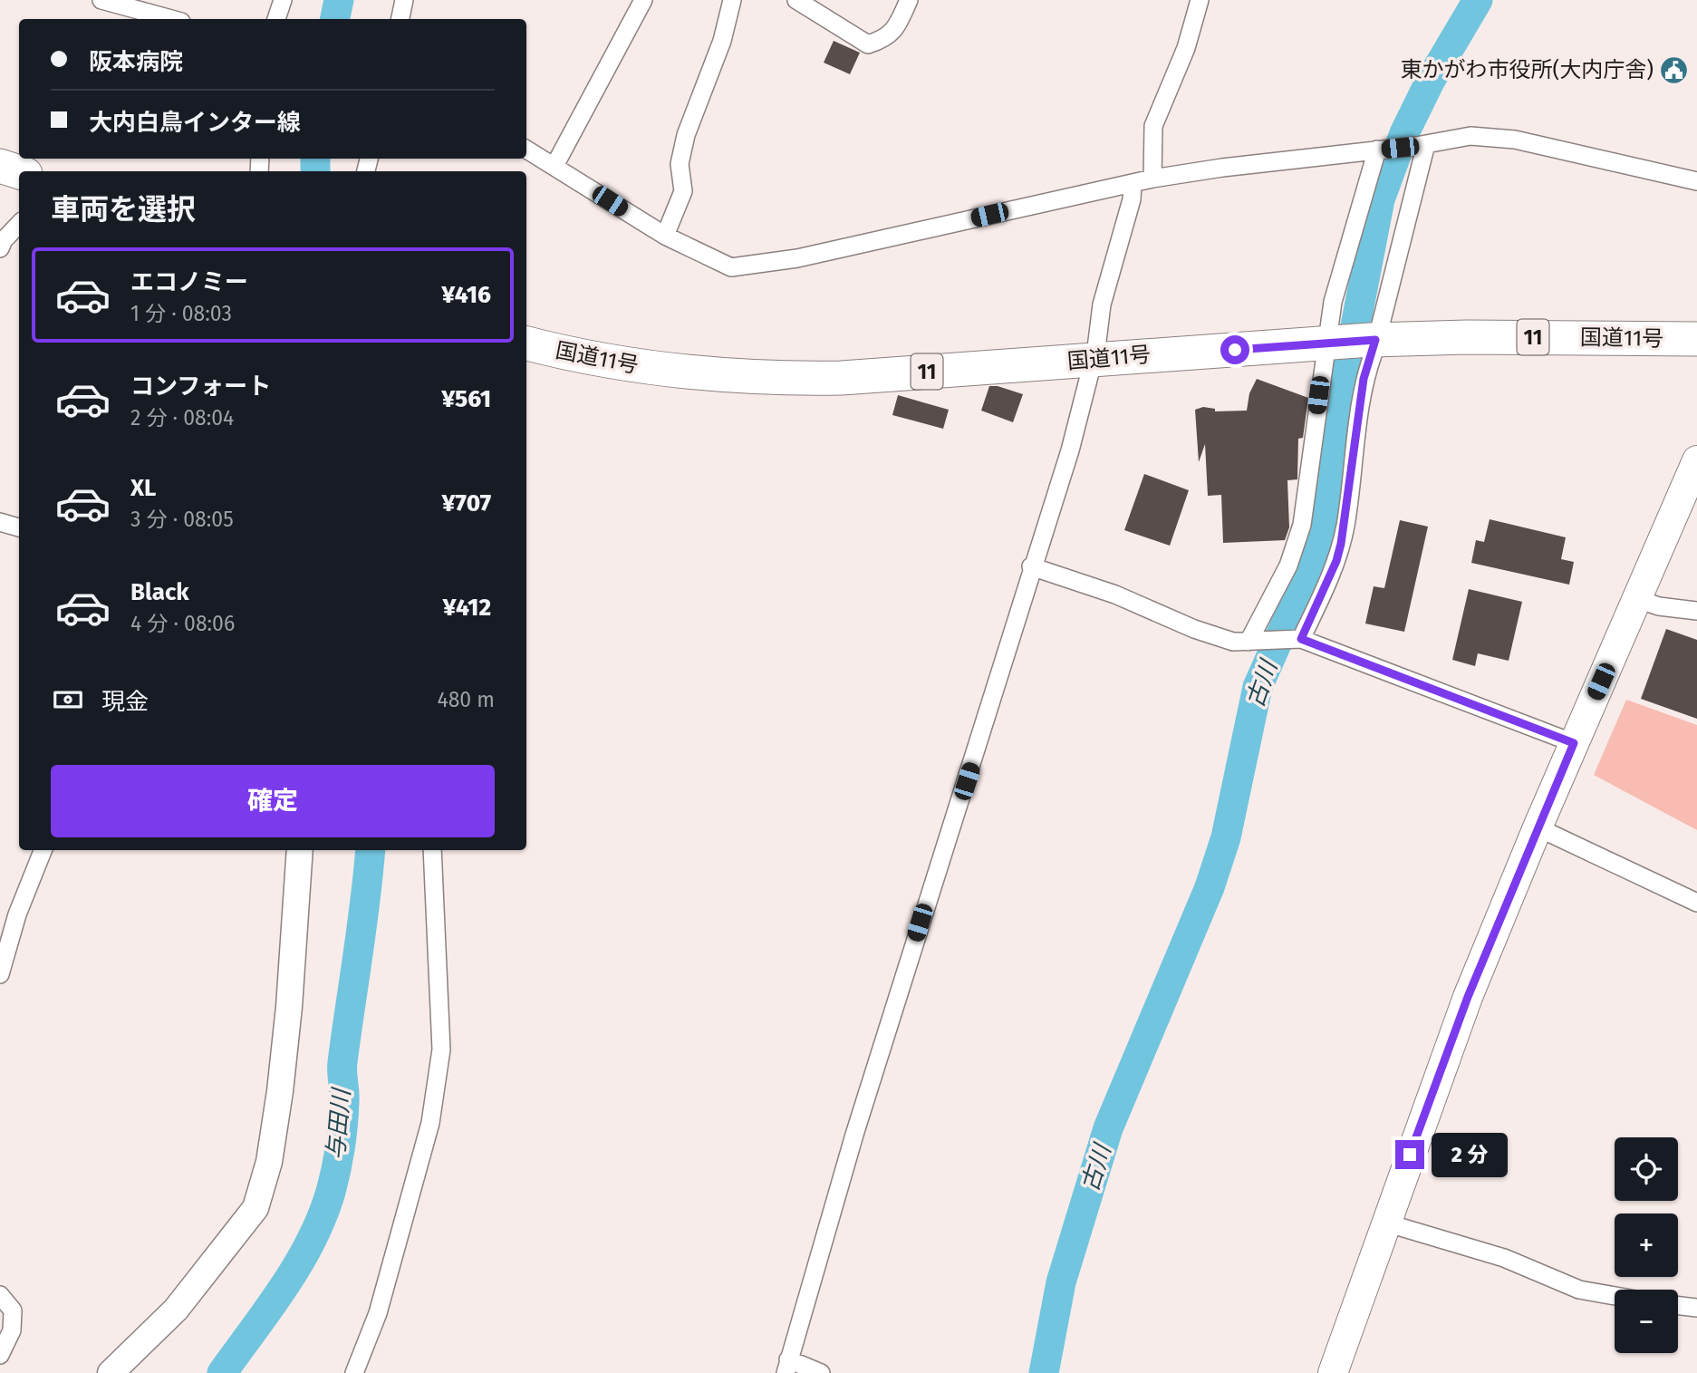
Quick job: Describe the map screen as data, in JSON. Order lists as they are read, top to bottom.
{
  "streets": {
    "highway": ["11", "国道11号"]
  },
  "water": ["古川", "与田川"],
  "places": {
    "public building": ["東かがわ市役所(大内庁舎)"]
  },
  "page": {
    "banner": ["阪本病院", "大内白鳥インター線"],
    "heading": "車両を選択",
    "list": [
      {
        "name": "エコノミー",
        "note": "1 分 · 08:03",
        "value": "¥416"
      },
      {
        "name": "コンフォート",
        "note": "2 分 · 08:04",
        "value": "¥561"
      },
      {
        "name": "XL",
        "note": "3 分 · 08:05",
        "value": "¥707"
      },
      {
        "name": "Black",
        "note": "4 分 · 08:06",
        "value": "¥412"
      }
    ],
    "pay": ["現金", "480 m"],
    "buttons": "確定",
    "bubble": "2 分",
    "map_buttons": ["+", "−"]
  }
}
